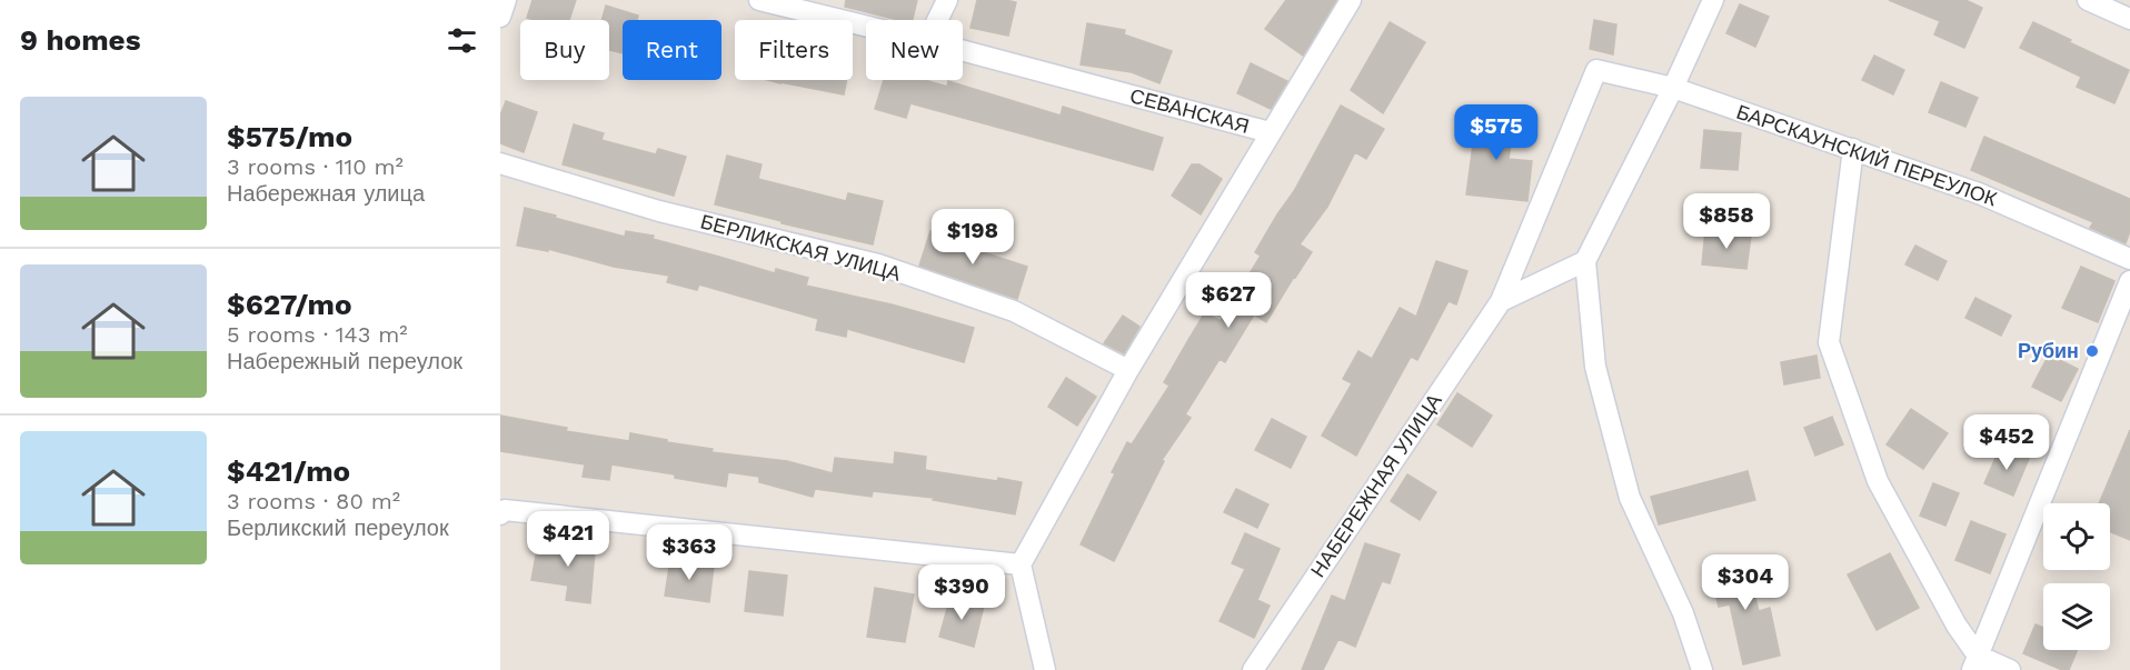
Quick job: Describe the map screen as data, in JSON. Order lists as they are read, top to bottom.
{
  "streets": {
    "street": [
      "СЕВАНСКАЯ",
      "БАРСКАУНСКИЙ ПЕРЕУЛОК",
      "БЕРЛИКСКАЯ УЛИЦА",
      "НАБЕРЕЖНАЯ УЛИЦА"
    ]
  },
  "crossings": [
    ["БАРСКАУНСКИЙ ПЕРЕУЛОК", "НАБЕРЕЖНАЯ УЛИЦА"]
  ],
  "places": ["Рубин"],
  "page": {
    "heading": "9 homes",
    "chip": [
      "Buy",
      "Rent",
      "Filters",
      "New"
    ],
    "list": [
      {
        "name": "$575/mo",
        "note": "3 rooms · 110 m² · Набережная улица"
      },
      {
        "name": "$627/mo",
        "note": "5 rooms · 143 m² · Набережный переулок"
      },
      {
        "name": "$421/mo",
        "note": "3 rooms · 80 m² · Берликский переулок"
      }
    ],
    "price": [
      "$575",
      "$858",
      "$198",
      "$627",
      "$452",
      "$421",
      "$363",
      "$304",
      "$390"
    ]
  }
}
